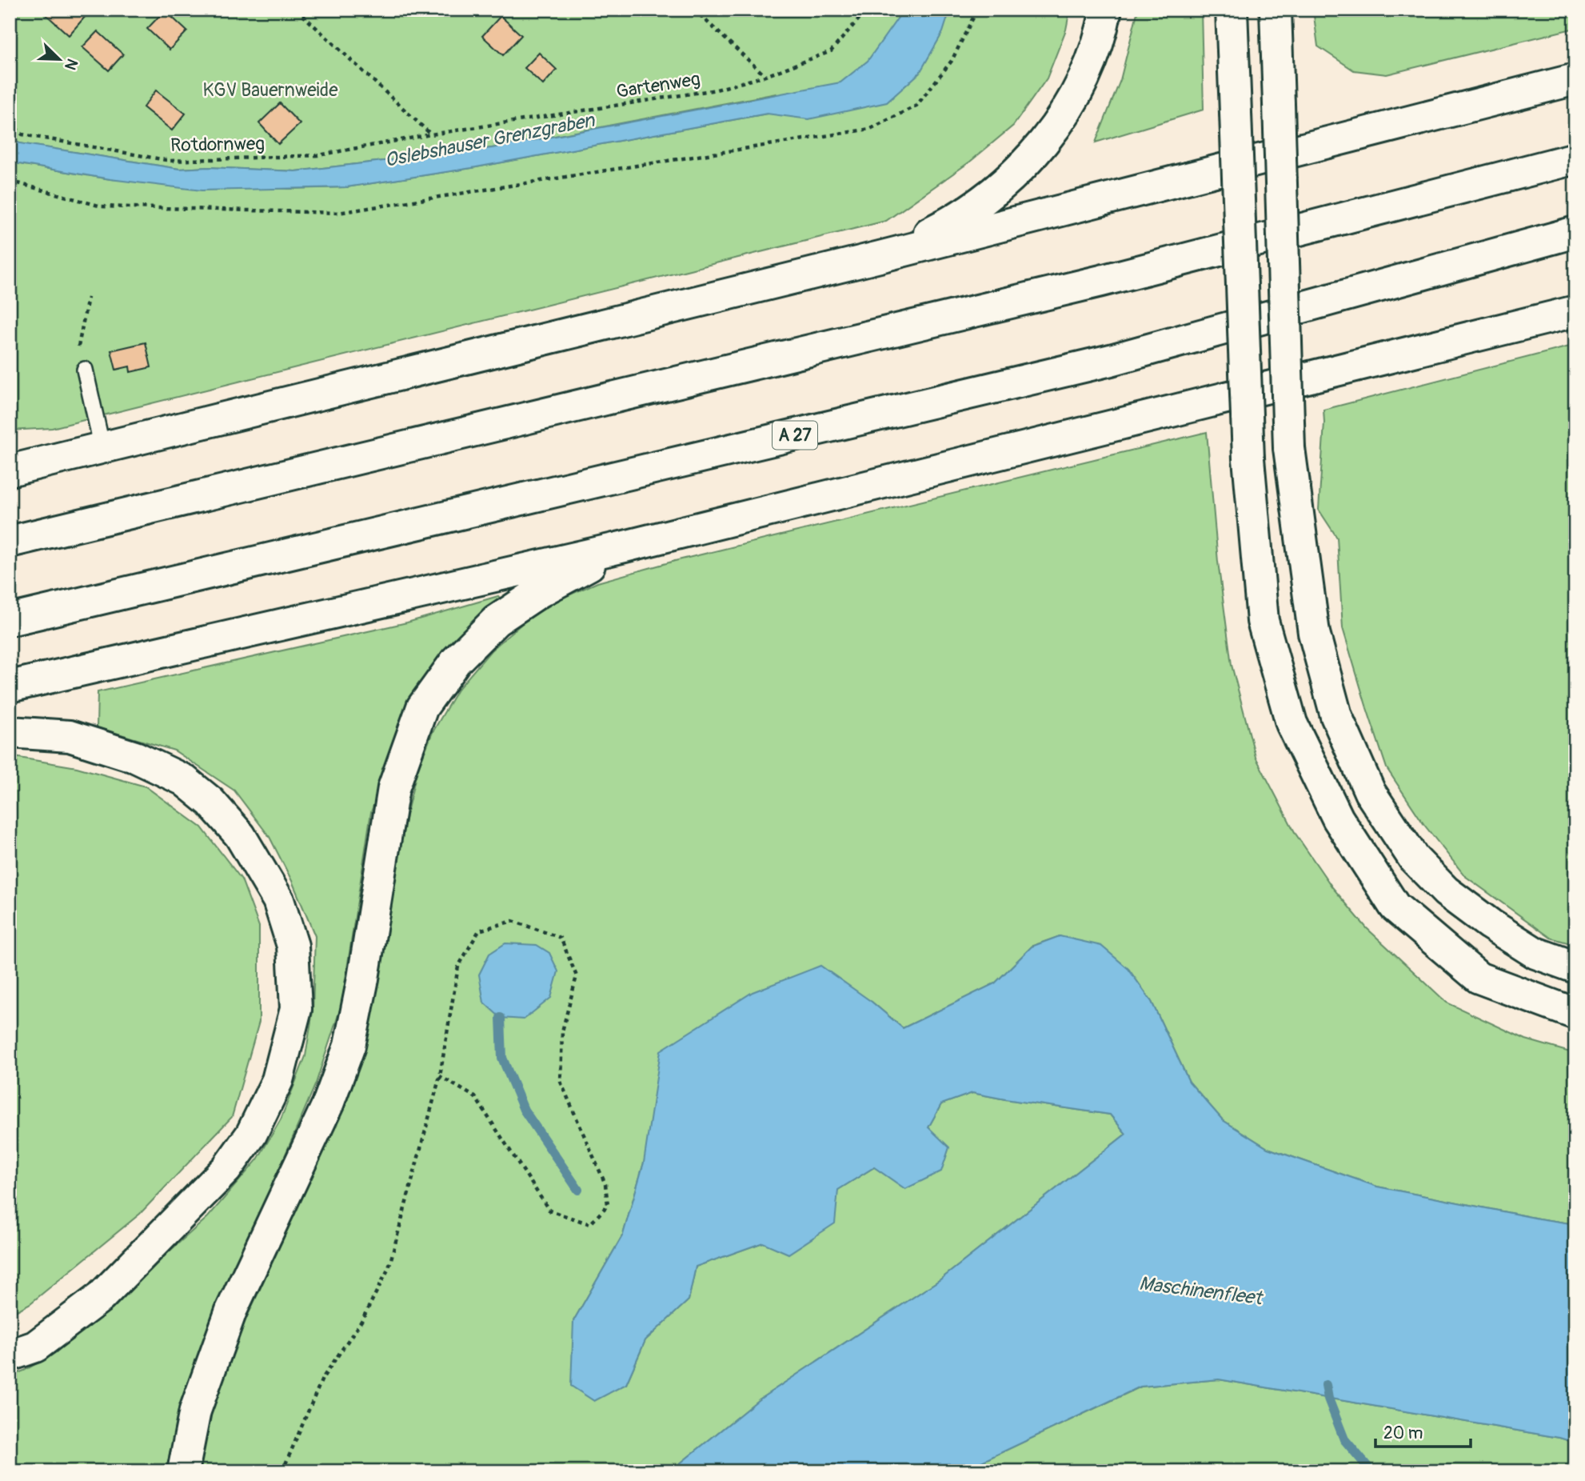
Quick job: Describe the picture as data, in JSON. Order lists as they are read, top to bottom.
{
  "streets": {
    "highway": ["A 27"],
    "path": ["Gartenweg", "Rotdornweg"]
  },
  "crossings": [
    ["Gartenweg", "Rotdornweg"]
  ],
  "water": ["Oslebshauser Grenzgraben", "Maschinenfleet"],
  "parks": ["KGV Bauernweide"],
  "scale_bar": "20 m",
  "north": "bottom right"
}
